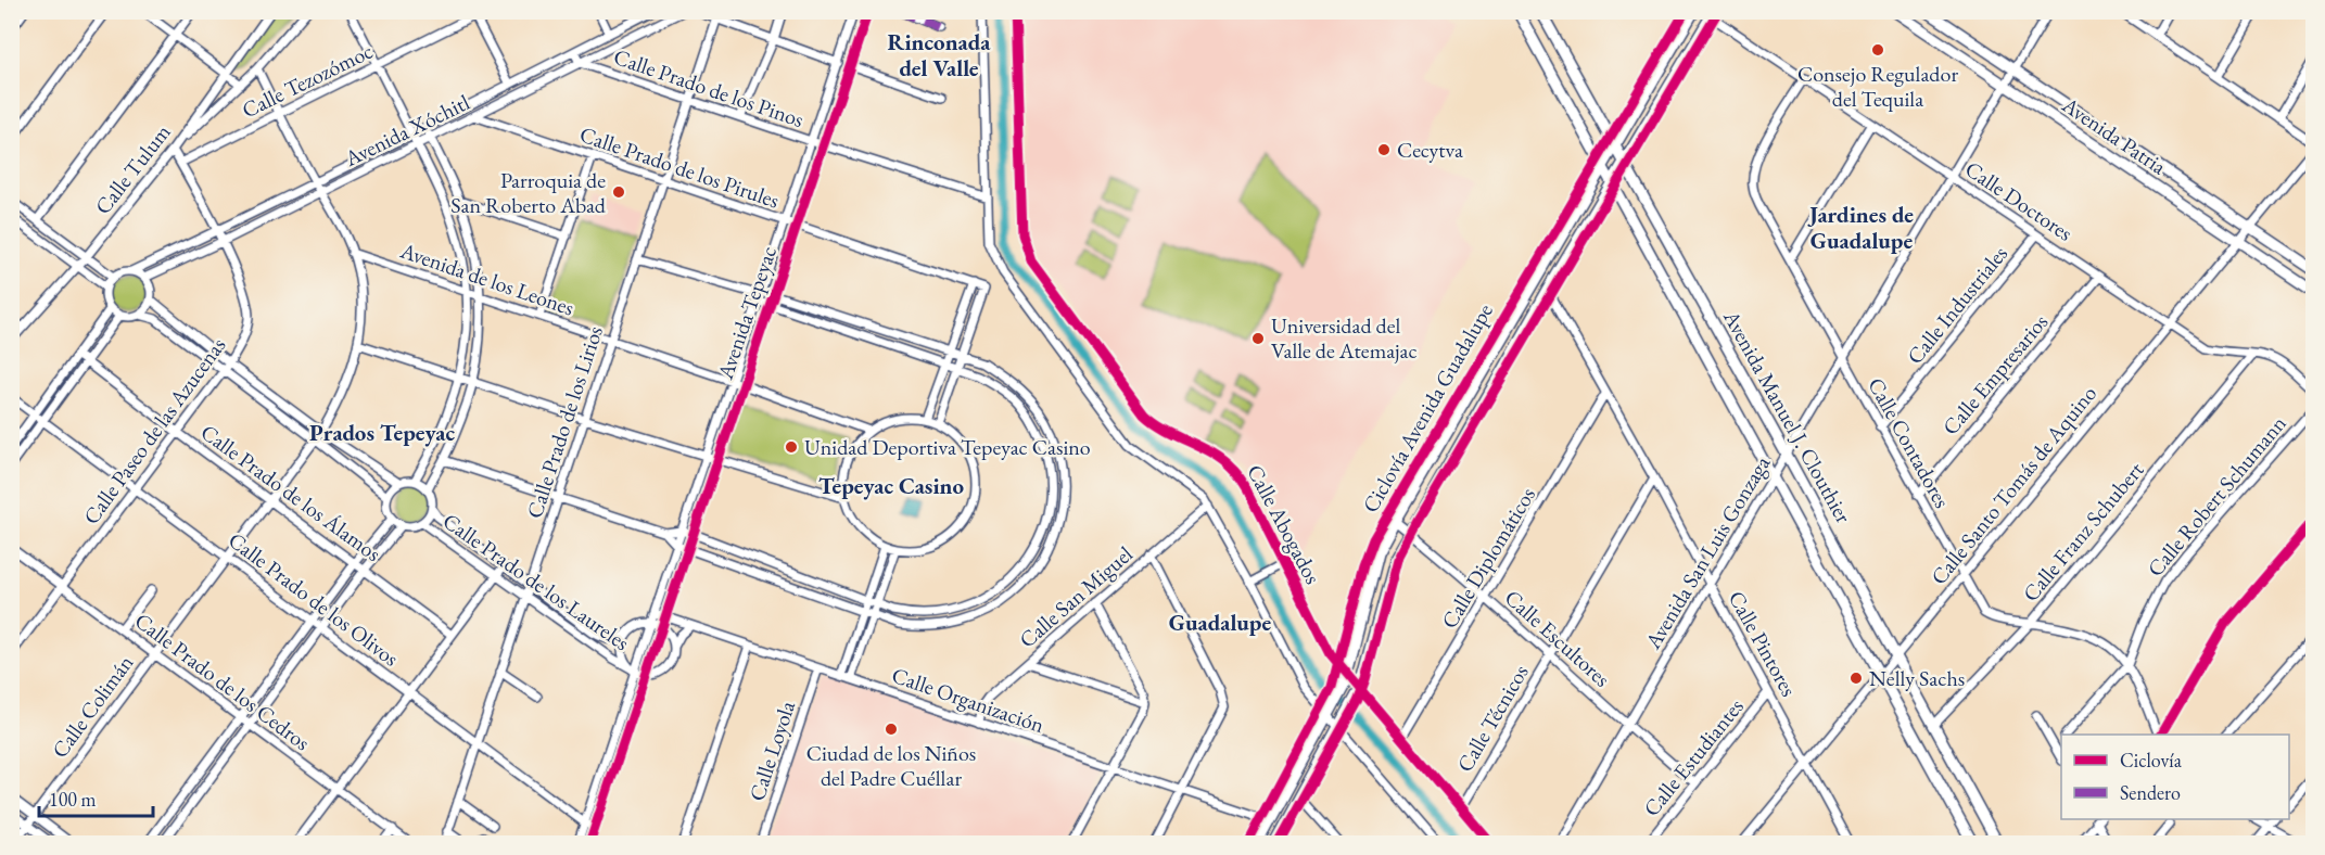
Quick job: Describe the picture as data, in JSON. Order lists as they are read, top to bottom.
{
  "streets": {
    "main road": ["Avenida Patria", "Avenida Manuel J. Clouthier"],
    "street": [
      "Calle Tezozómoc",
      "Calle Prado de los Pinos",
      "Avenida Xóchitl",
      "Calle Prado de los Pirules",
      "Calle Tulum",
      "Calle Doctores",
      "Avenida de los Leones",
      "Calle Industriales",
      "Avenida Tepeyac",
      "Calle Empresarios",
      "Calle Prado de los Lirios",
      "Calle Paseo de las Azucenas",
      "Calle Contadores",
      "Calle Santo Tomás de Aquino",
      "Calle Prado de los Álamos",
      "Calle Robert Schumann",
      "Calle Abogados",
      "Calle Franz Schubert",
      "Avenida San Luis Gonzaga",
      "Calle Diplomáticos",
      "Calle Prado de los Laureles",
      "Calle San Miguel",
      "Calle Prado de los Olivos",
      "Calle Escultores",
      "Calle Pintores",
      "Calle Prado de los Cedros",
      "Calle Organización",
      "Calle Colimán",
      "Calle Técnicos",
      "Calle Loyola",
      "Calle Estudiantes"
    ],
    "cycle path": ["Ciclovía Avenida Guadalupe"]
  },
  "crossings": [
    ["Calle Tezozómoc", "Calle Paseo de las Azucenas"],
    ["Calle Tezozómoc", "Calle Colimán"],
    ["Calle Prado de los Pinos", "Avenida Xóchitl"],
    ["Calle Prado de los Pinos", "Avenida Tepeyac"],
    ["Calle Prado de los Pinos", "Calle Prado de los Lirios"],
    ["Avenida Xóchitl", "Calle Prado de los Pirules"],
    ["Avenida Xóchitl", "Calle Paseo de las Azucenas"],
    ["Avenida Xóchitl", "Calle Colimán"],
    ["Avenida Patria", "Calle Santo Tomás de Aquino"],
    ["Avenida Patria", "Avenida San Luis Gonzaga"],
    ["Calle Prado de los Pirules", "Avenida Tepeyac"],
    ["Calle Prado de los Pirules", "Calle Prado de los Lirios"],
    ["Calle Tulum", "Calle Paseo de las Azucenas"],
    ["Calle Doctores", "Calle Industriales"],
    ["Calle Doctores", "Calle Empresarios"],
    ["Calle Doctores", "Calle Contadores"],
    ["Calle Doctores", "Calle Santo Tomás de Aquino"],
    ["Calle Doctores", "Calle Franz Schubert"],
    ["Calle Doctores", "Avenida San Luis Gonzaga"],
    ["Avenida de los Leones", "Avenida Tepeyac"],
    ["Avenida de los Leones", "Calle Prado de los Lirios"],
    ["Avenida de los Leones", "Calle Colimán"],
    ["Calle Industriales", "Calle Contadores"],
    ["Avenida Tepeyac", "Calle Prado de los Laureles"],
    ["Avenida Tepeyac", "Calle Prado de los Olivos"],
    ["Avenida Tepeyac", "Calle Organización"],
    ["Calle Empresarios", "Calle Contadores"],
    ["Avenida Manuel J. Clouthier", "Calle Santo Tomás de Aquino"],
    ["Avenida Manuel J. Clouthier", "Calle Franz Schubert"],
    ["Avenida Manuel J. Clouthier", "Avenida San Luis Gonzaga"],
    ["Calle Prado de los Lirios", "Calle Prado de los Laureles"],
    ["Calle Prado de los Lirios", "Calle Prado de los Olivos"],
    ["Calle Paseo de las Azucenas", "Calle Prado de los Álamos"],
    ["Calle Paseo de las Azucenas", "Calle Prado de los Olivos"],
    ["Calle Paseo de las Azucenas", "Calle Prado de los Cedros"],
    ["Calle Contadores", "Calle Santo Tomás de Aquino"],
    ["Calle Contadores", "Calle Robert Schumann"],
    ["Calle Contadores", "Calle Franz Schubert"],
    ["Calle Contadores", "Avenida San Luis Gonzaga"],
    ["Calle Santo Tomás de Aquino", "Calle Pintores"],
    ["Calle Prado de los Álamos", "Calle Colimán"],
    ["Calle Abogados", "Calle Diplomáticos"],
    ["Calle Abogados", "Calle Técnicos"],
    ["Avenida San Luis Gonzaga", "Calle Escultores"],
    ["Avenida San Luis Gonzaga", "Calle Pintores"],
    ["Calle Diplomáticos", "Calle Escultores"],
    ["Calle Diplomáticos", "Calle Pintores"],
    ["Calle San Miguel", "Calle Organización"],
    ["Calle Prado de los Olivos", "Calle Colimán"],
    ["Calle Escultores", "Calle Técnicos"],
    ["Calle Escultores", "Calle Estudiantes"],
    ["Calle Pintores", "Calle Técnicos"],
    ["Calle Pintores", "Calle Estudiantes"],
    ["Calle Prado de los Cedros", "Calle Colimán"],
    ["Calle Organización", "Calle Loyola"]
  ],
  "districts": [
    "Rinconada del Valle",
    "Jardines de Guadalupe",
    "Prados Tepeyac",
    "Tepeyac Casino",
    "Guadalupe"
  ],
  "places": [
    "Consejo Regulador del Tequila",
    "Cecytva",
    "Parroquia de San Roberto Abad",
    "Universidad del Valle de Atemajac",
    "Unidad Deportiva Tepeyac Casino",
    "Nelly Sachs",
    "Ciudad de los Niños del Padre Cuéllar"
  ],
  "legend": ["Ciclovía", "Sendero"],
  "scale_bar": "100 m"
}
